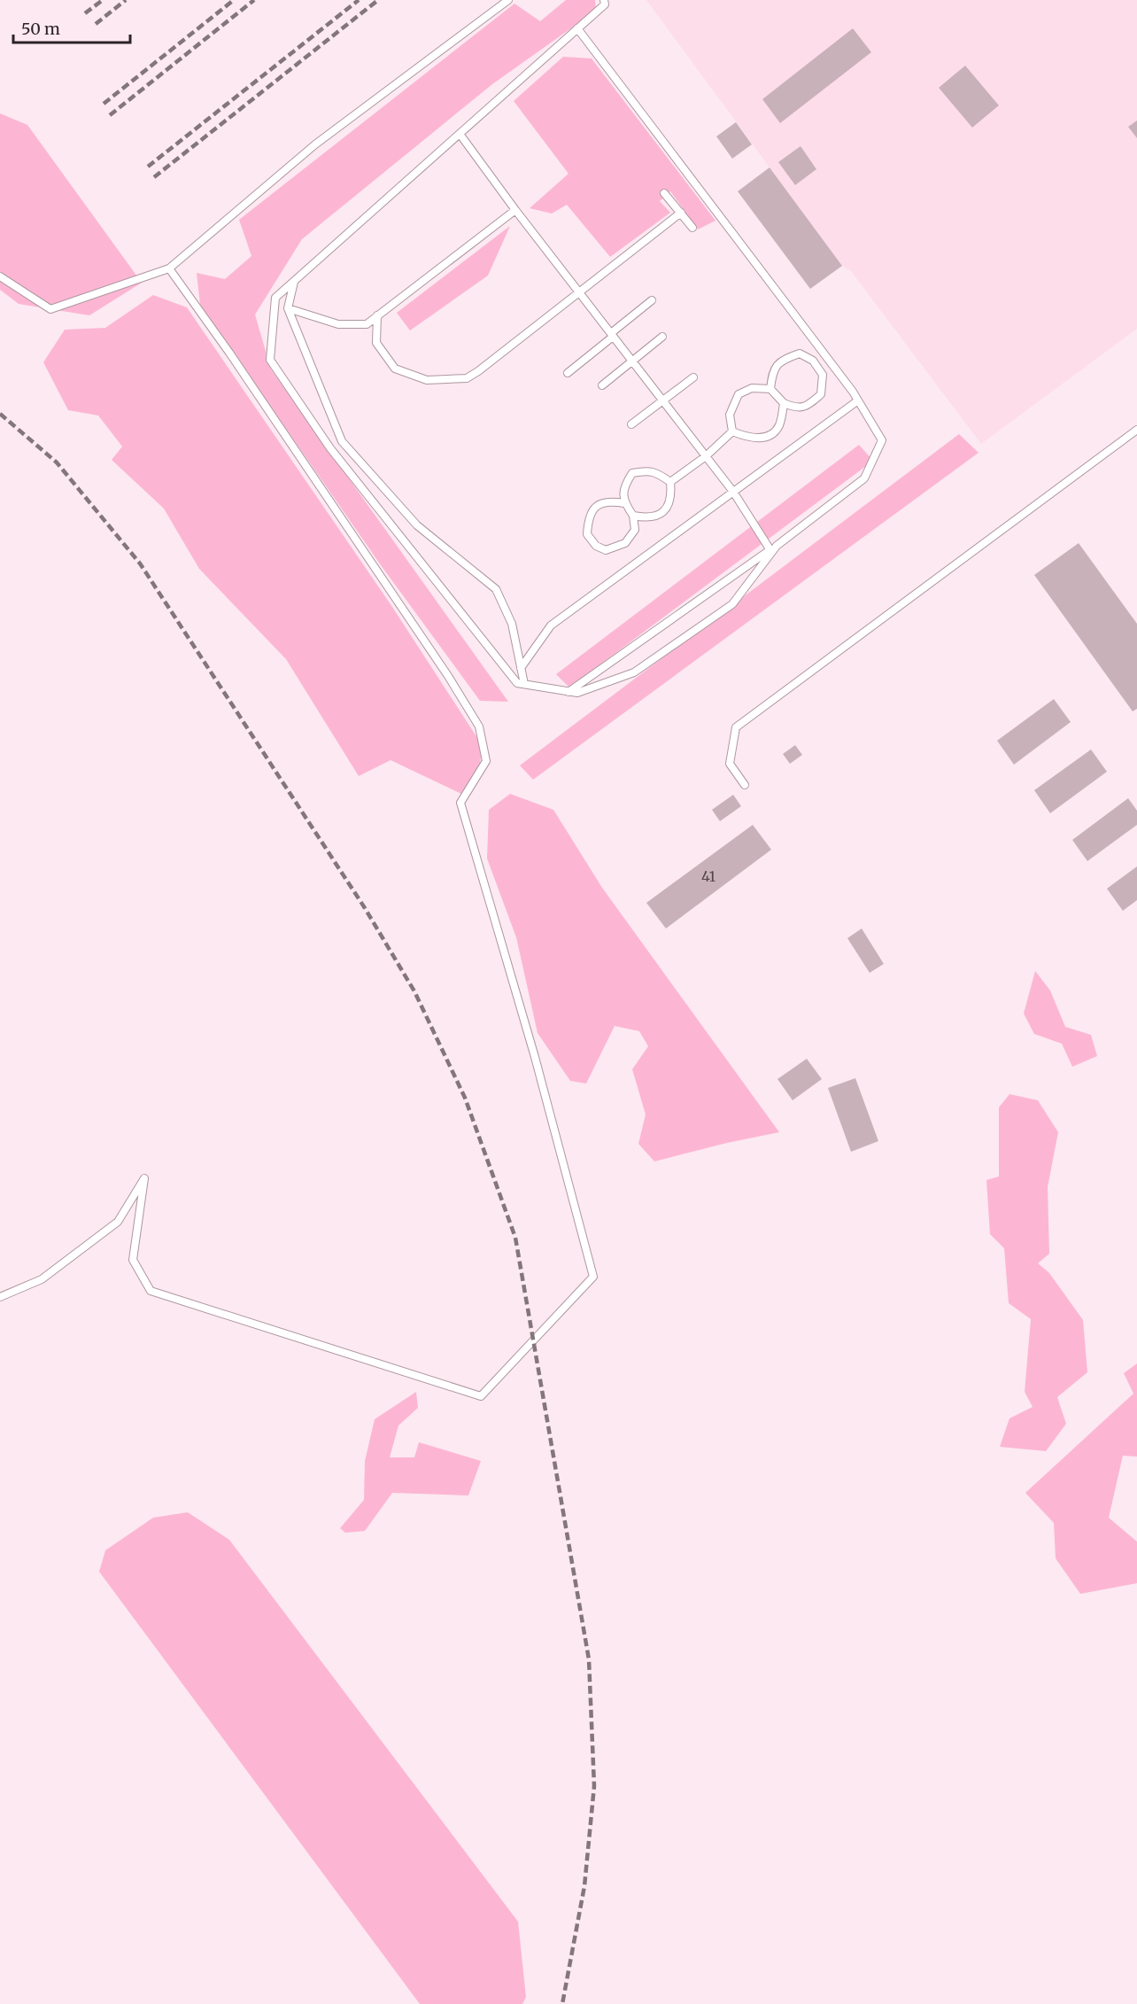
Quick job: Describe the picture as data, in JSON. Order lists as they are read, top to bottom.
{
  "house_numbers": ["41"],
  "scale_bar": "50 m"
}
